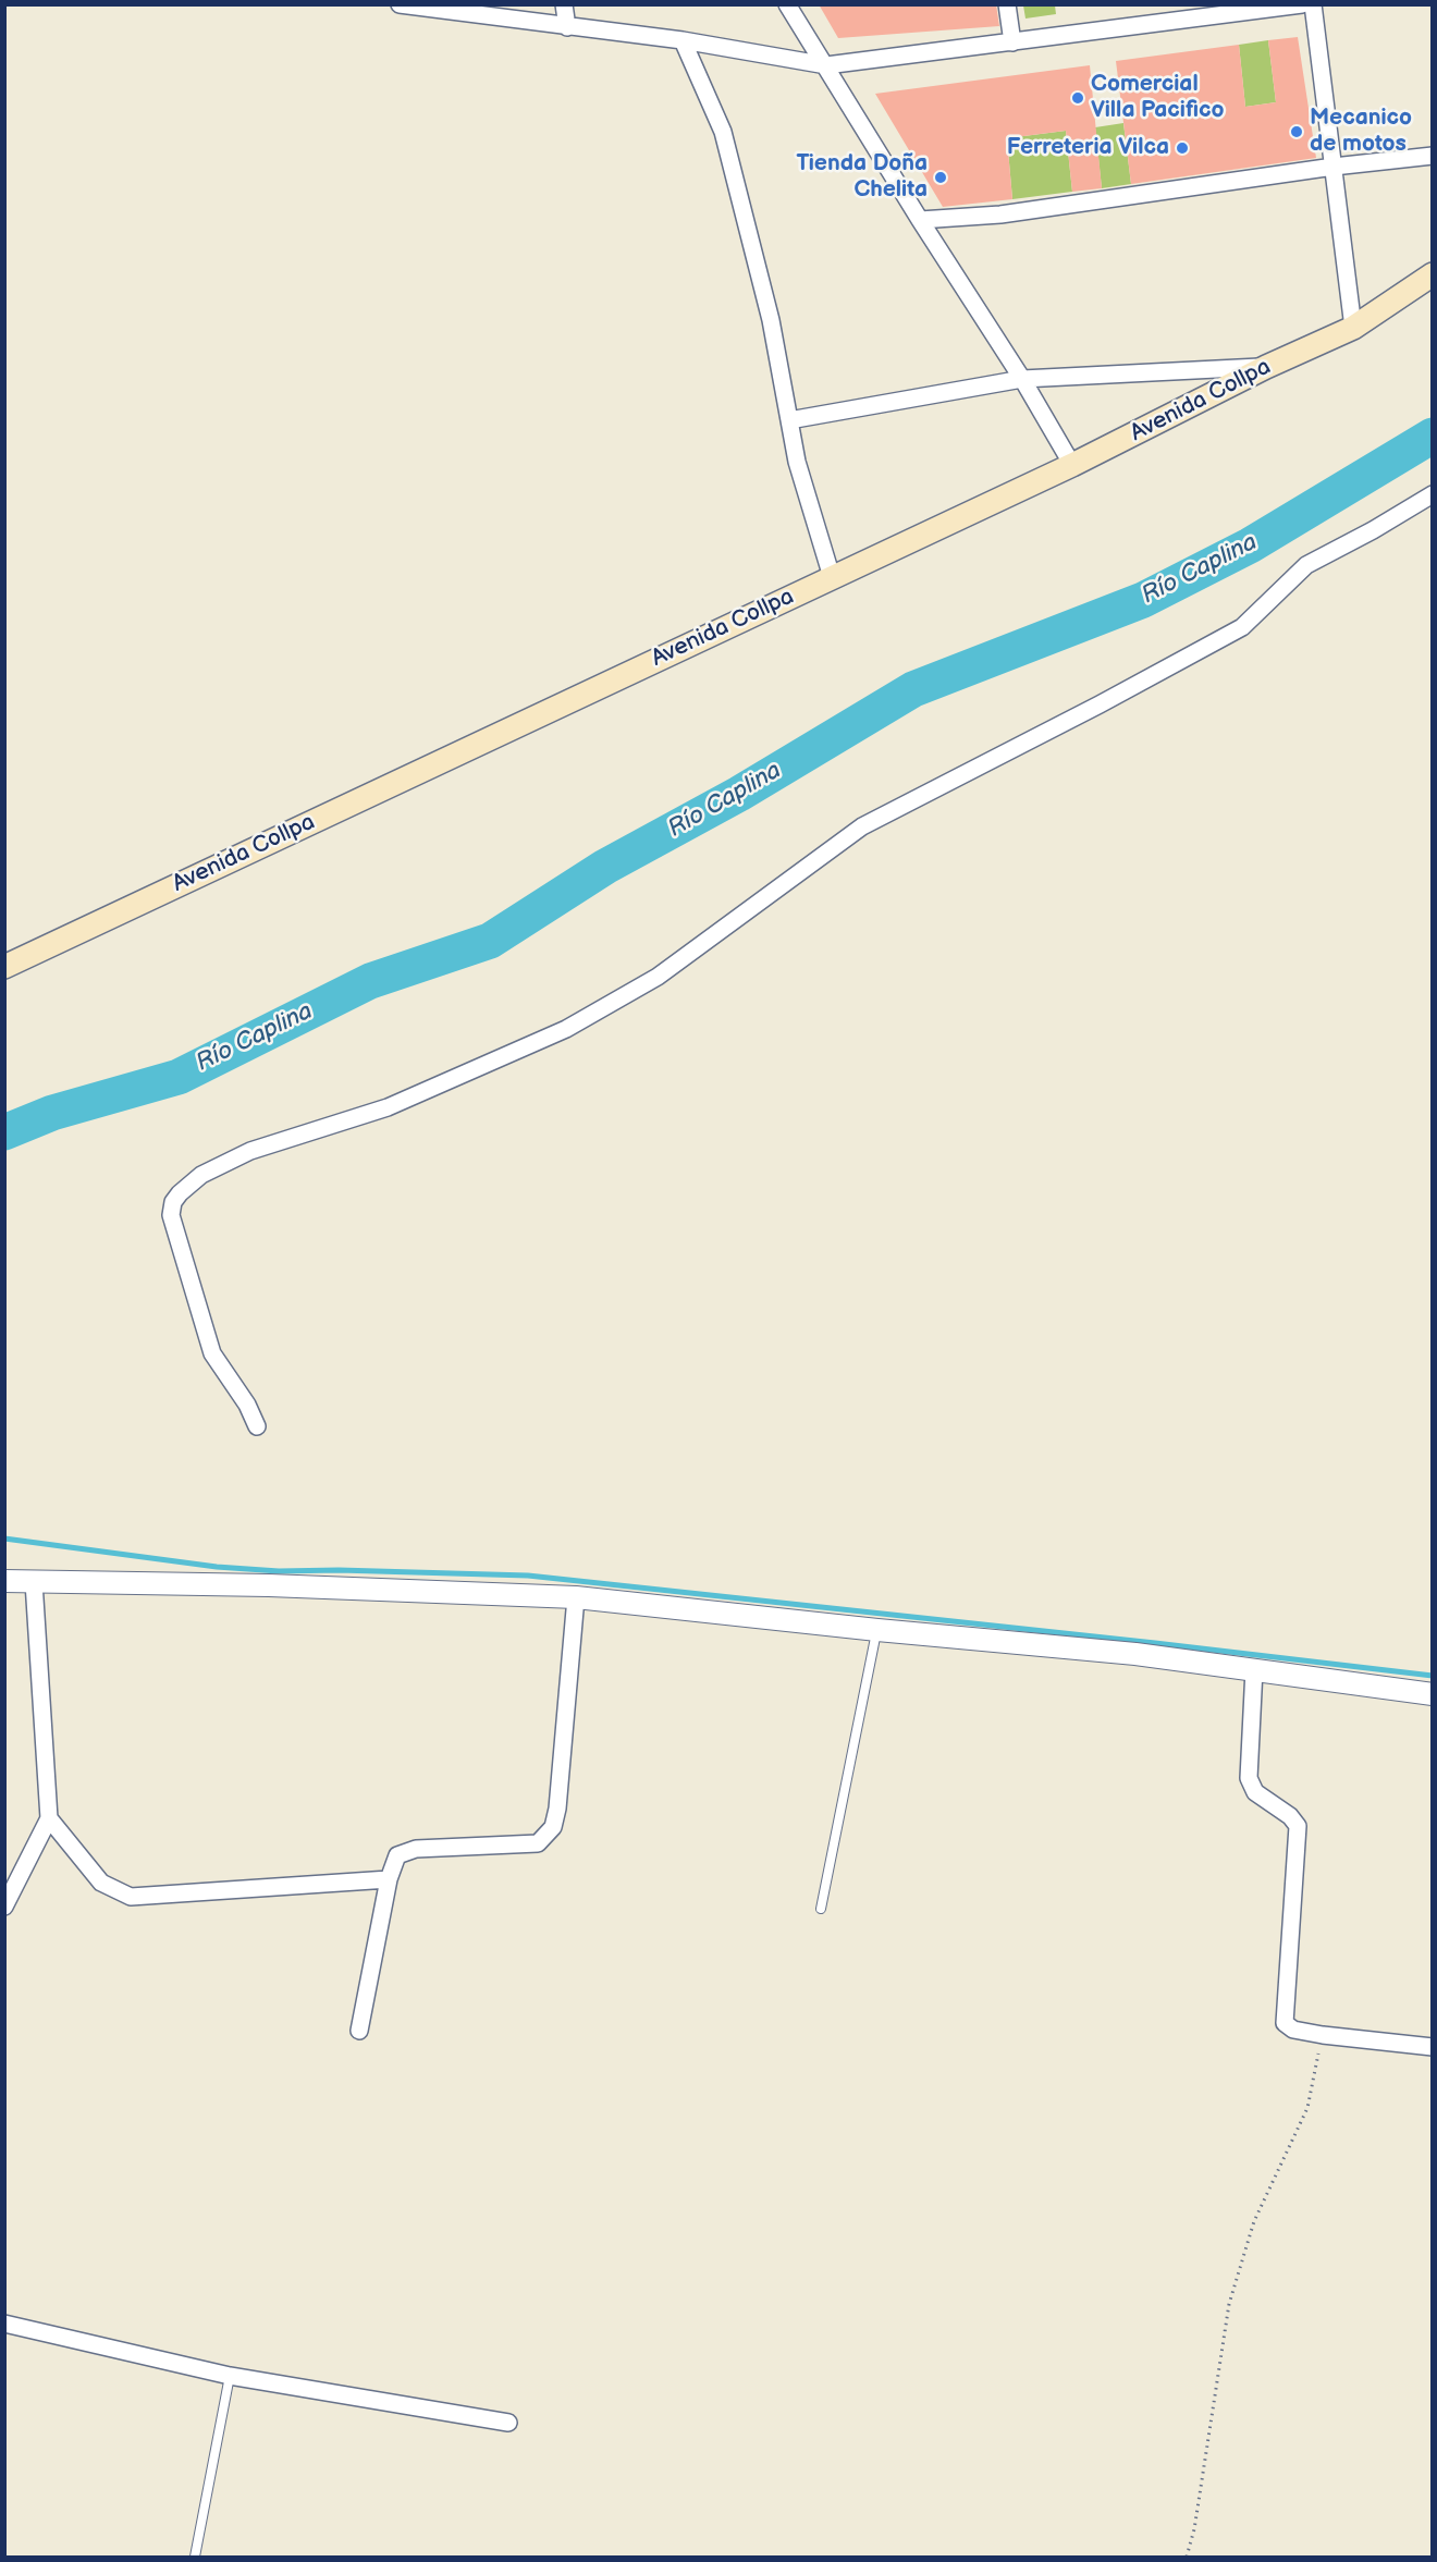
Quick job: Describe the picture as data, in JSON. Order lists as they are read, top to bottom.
{
  "streets": {
    "main road": ["Avenida Collpa"]
  },
  "water": ["Río Caplina"],
  "places": [
    "Comercial Villa Pacifico",
    "Mecanico de motos",
    "Ferreteria Vilca",
    "Tienda Doña Chelita"
  ]
}
